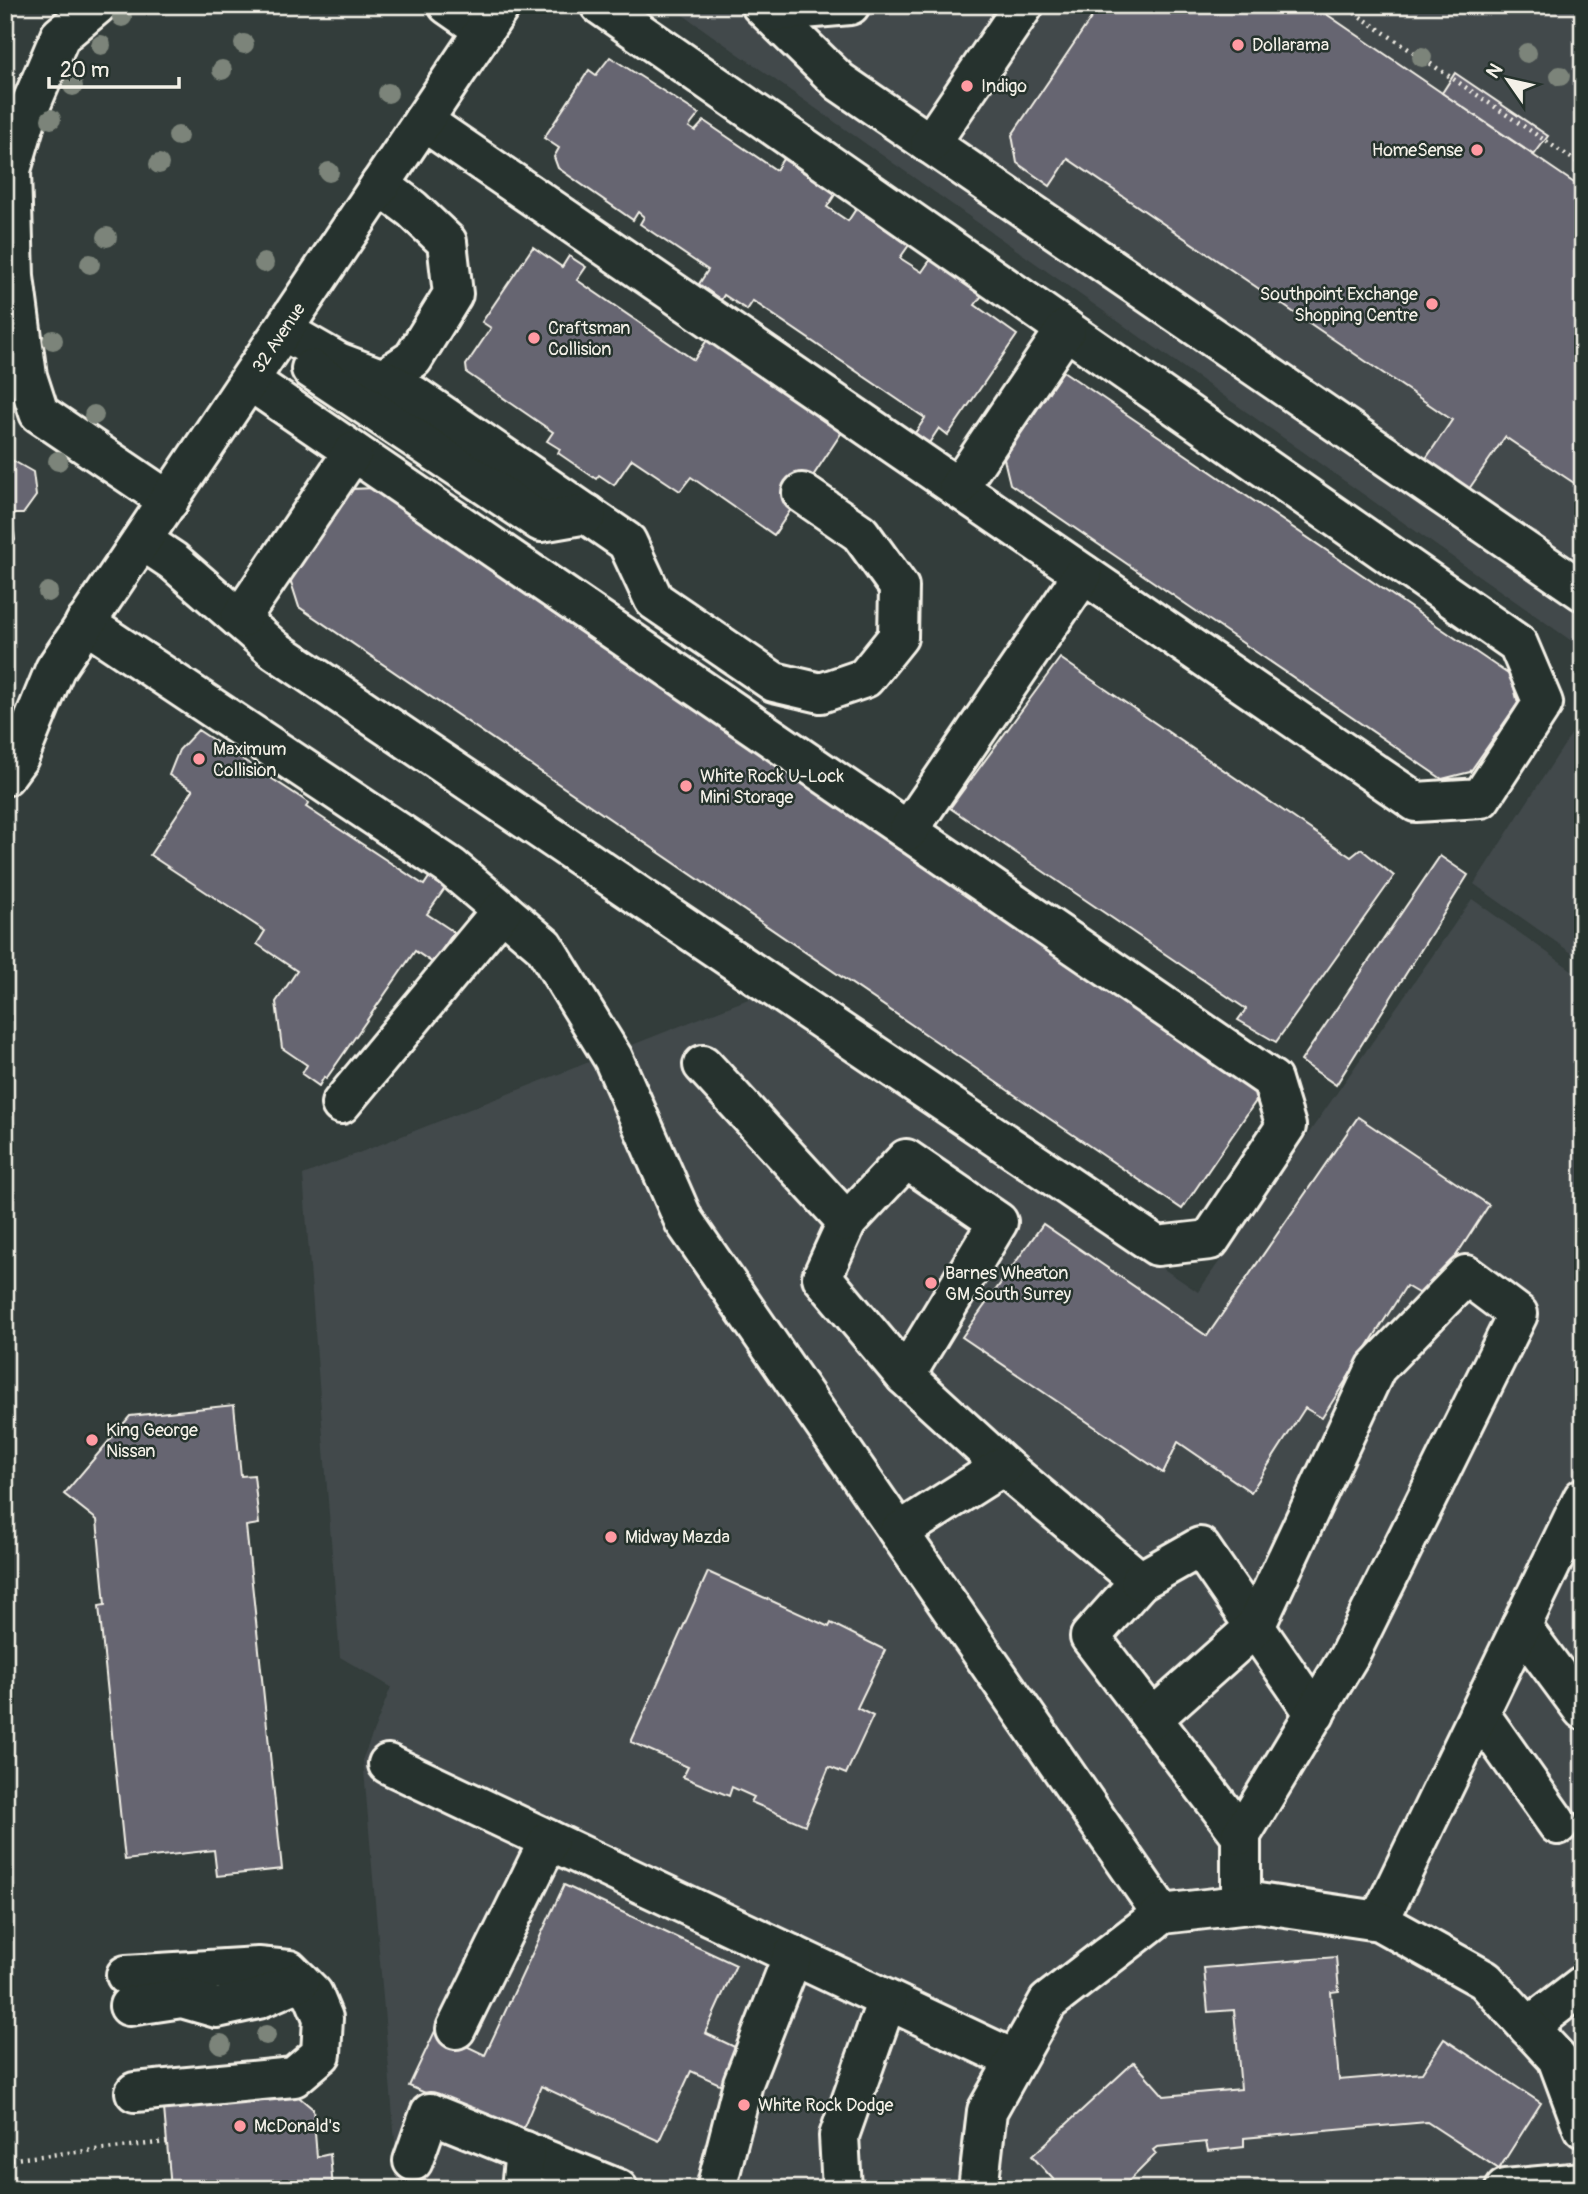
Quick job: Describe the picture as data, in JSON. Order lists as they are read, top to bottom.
{
  "streets": {
    "street": ["32 Avenue"]
  },
  "places": [
    "Dollarama",
    "Indigo",
    "HomeSense",
    "Southpoint Exchange Shopping Centre",
    "Craftsman Collision",
    "Maximum Collision",
    "White Rock U-Lock Mini Storage",
    "Barnes Wheaton GM South Surrey",
    "King George Nissan",
    "Midway Mazda",
    "White Rock Dodge",
    "McDonald's"
  ],
  "scale_bar": "20 m",
  "north": "top left"
}
